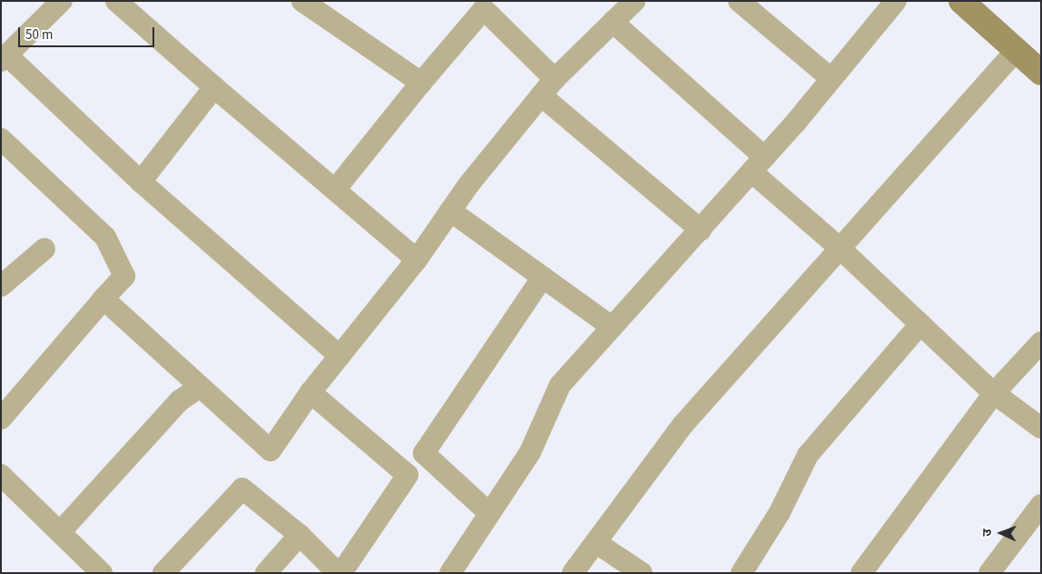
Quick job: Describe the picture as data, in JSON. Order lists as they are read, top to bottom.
{
  "scale_bar": "50 m",
  "north": "left"
}
